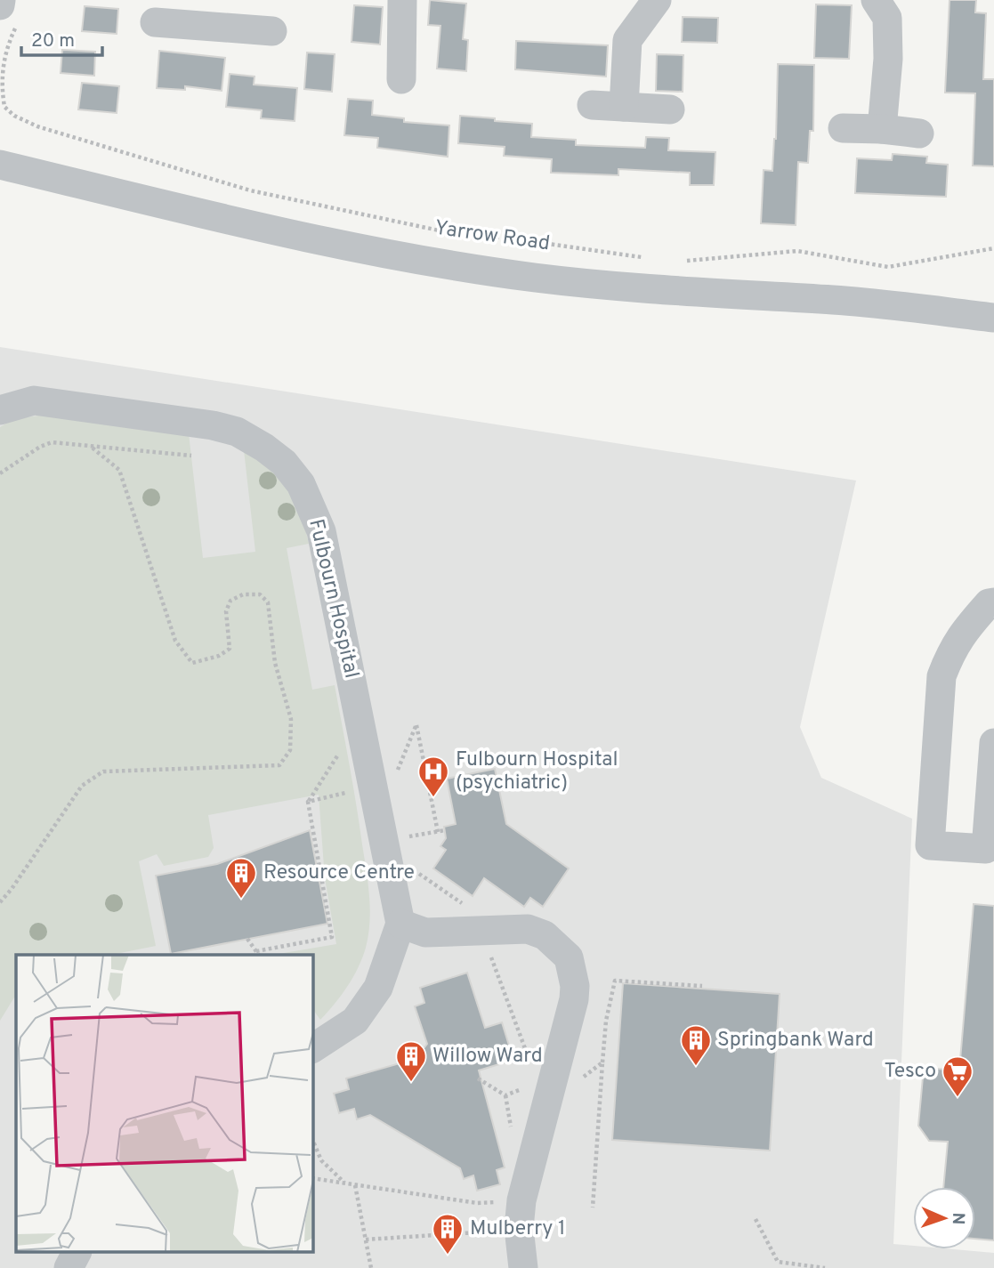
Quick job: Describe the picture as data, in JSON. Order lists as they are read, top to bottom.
{
  "streets": {
    "street": ["Yarrow Road", "Fulbourn Hospital"]
  },
  "places": {
    "hospital": ["Fulbourn Hospital (psychiatric)"],
    "building": [
      "Resource Centre",
      "Springbank Ward",
      "Willow Ward",
      "Mulberry 1"
    ],
    "supermarket": ["Tesco"]
  },
  "scale_bar": "20 m",
  "north": "right"
}
